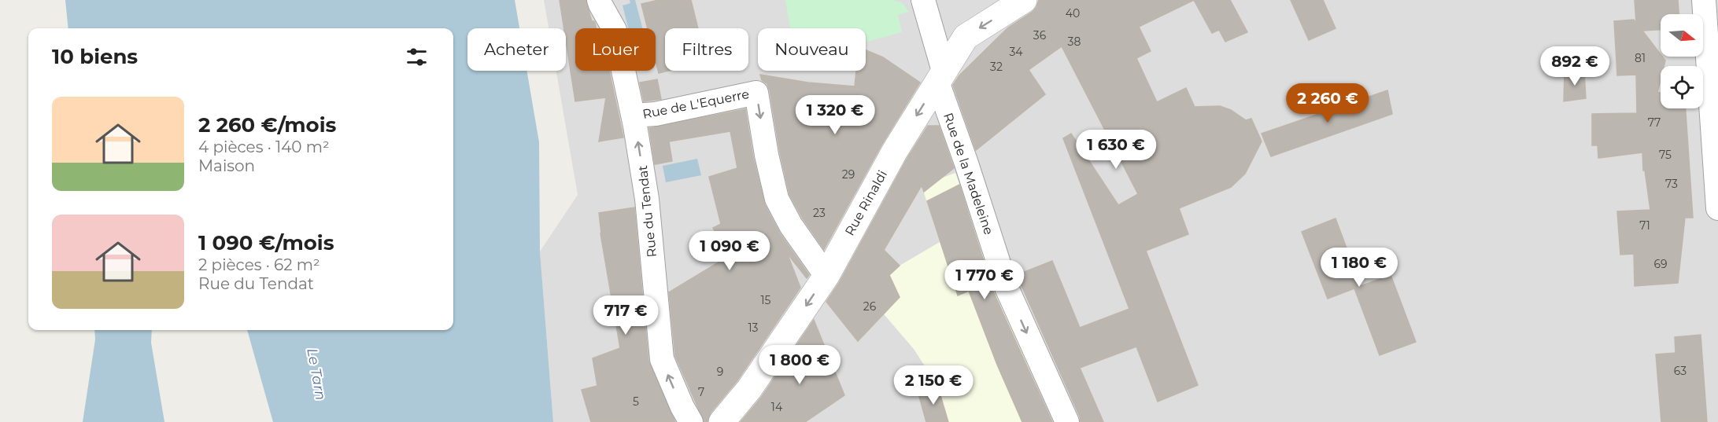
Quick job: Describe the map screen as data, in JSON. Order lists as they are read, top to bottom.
{
  "streets": {
    "street": [
      "Rue de L'Equerre",
      "Rue de la Madeleine",
      "Rue Rinaldi",
      "Rue du Tendat"
    ]
  },
  "crossings": [
    ["Rue de L'Equerre", "Rue Rinaldi"],
    ["Rue de L'Equerre", "Rue du Tendat"],
    ["Rue de la Madeleine", "Rue Rinaldi"]
  ],
  "one_way": ["Rue de la Madeleine", "Rue Rinaldi", "Rue du Tendat"],
  "water": ["Le Tarn"],
  "house_numbers": [
    "40",
    "36",
    "38",
    "34",
    "81",
    "32",
    "77",
    "75",
    "29",
    "73",
    "23",
    "71",
    "69",
    "15",
    "26",
    "13",
    "63",
    "9",
    "7",
    "5",
    "14"
  ],
  "north": "right",
  "page": {
    "chip": [
      "Acheter",
      "Louer",
      "Filtres",
      "Nouveau"
    ],
    "heading": "10 biens",
    "price": [
      "892 €",
      "2 260 €",
      "1 320 €",
      "1 630 €",
      "1 090 €",
      "1 180 €",
      "1 770 €",
      "717 €",
      "1 800 €",
      "2 150 €"
    ],
    "list": [
      {
        "name": "2 260 €/mois",
        "note": "4 pièces · 140 m² · Maison"
      },
      {
        "name": "1 090 €/mois",
        "note": "2 pièces · 62 m² · Rue du Tendat"
      }
    ]
  }
}
